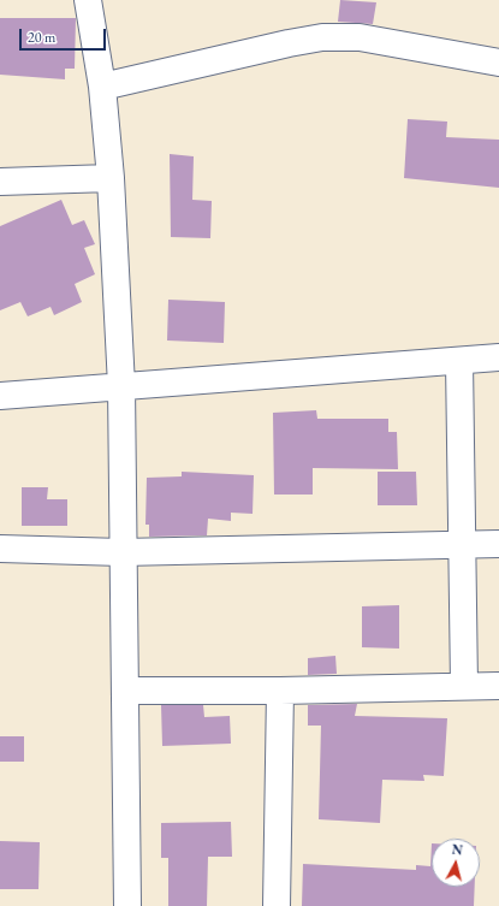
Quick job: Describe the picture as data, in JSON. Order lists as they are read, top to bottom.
{
  "scale_bar": "20 m",
  "north": "top"
}
